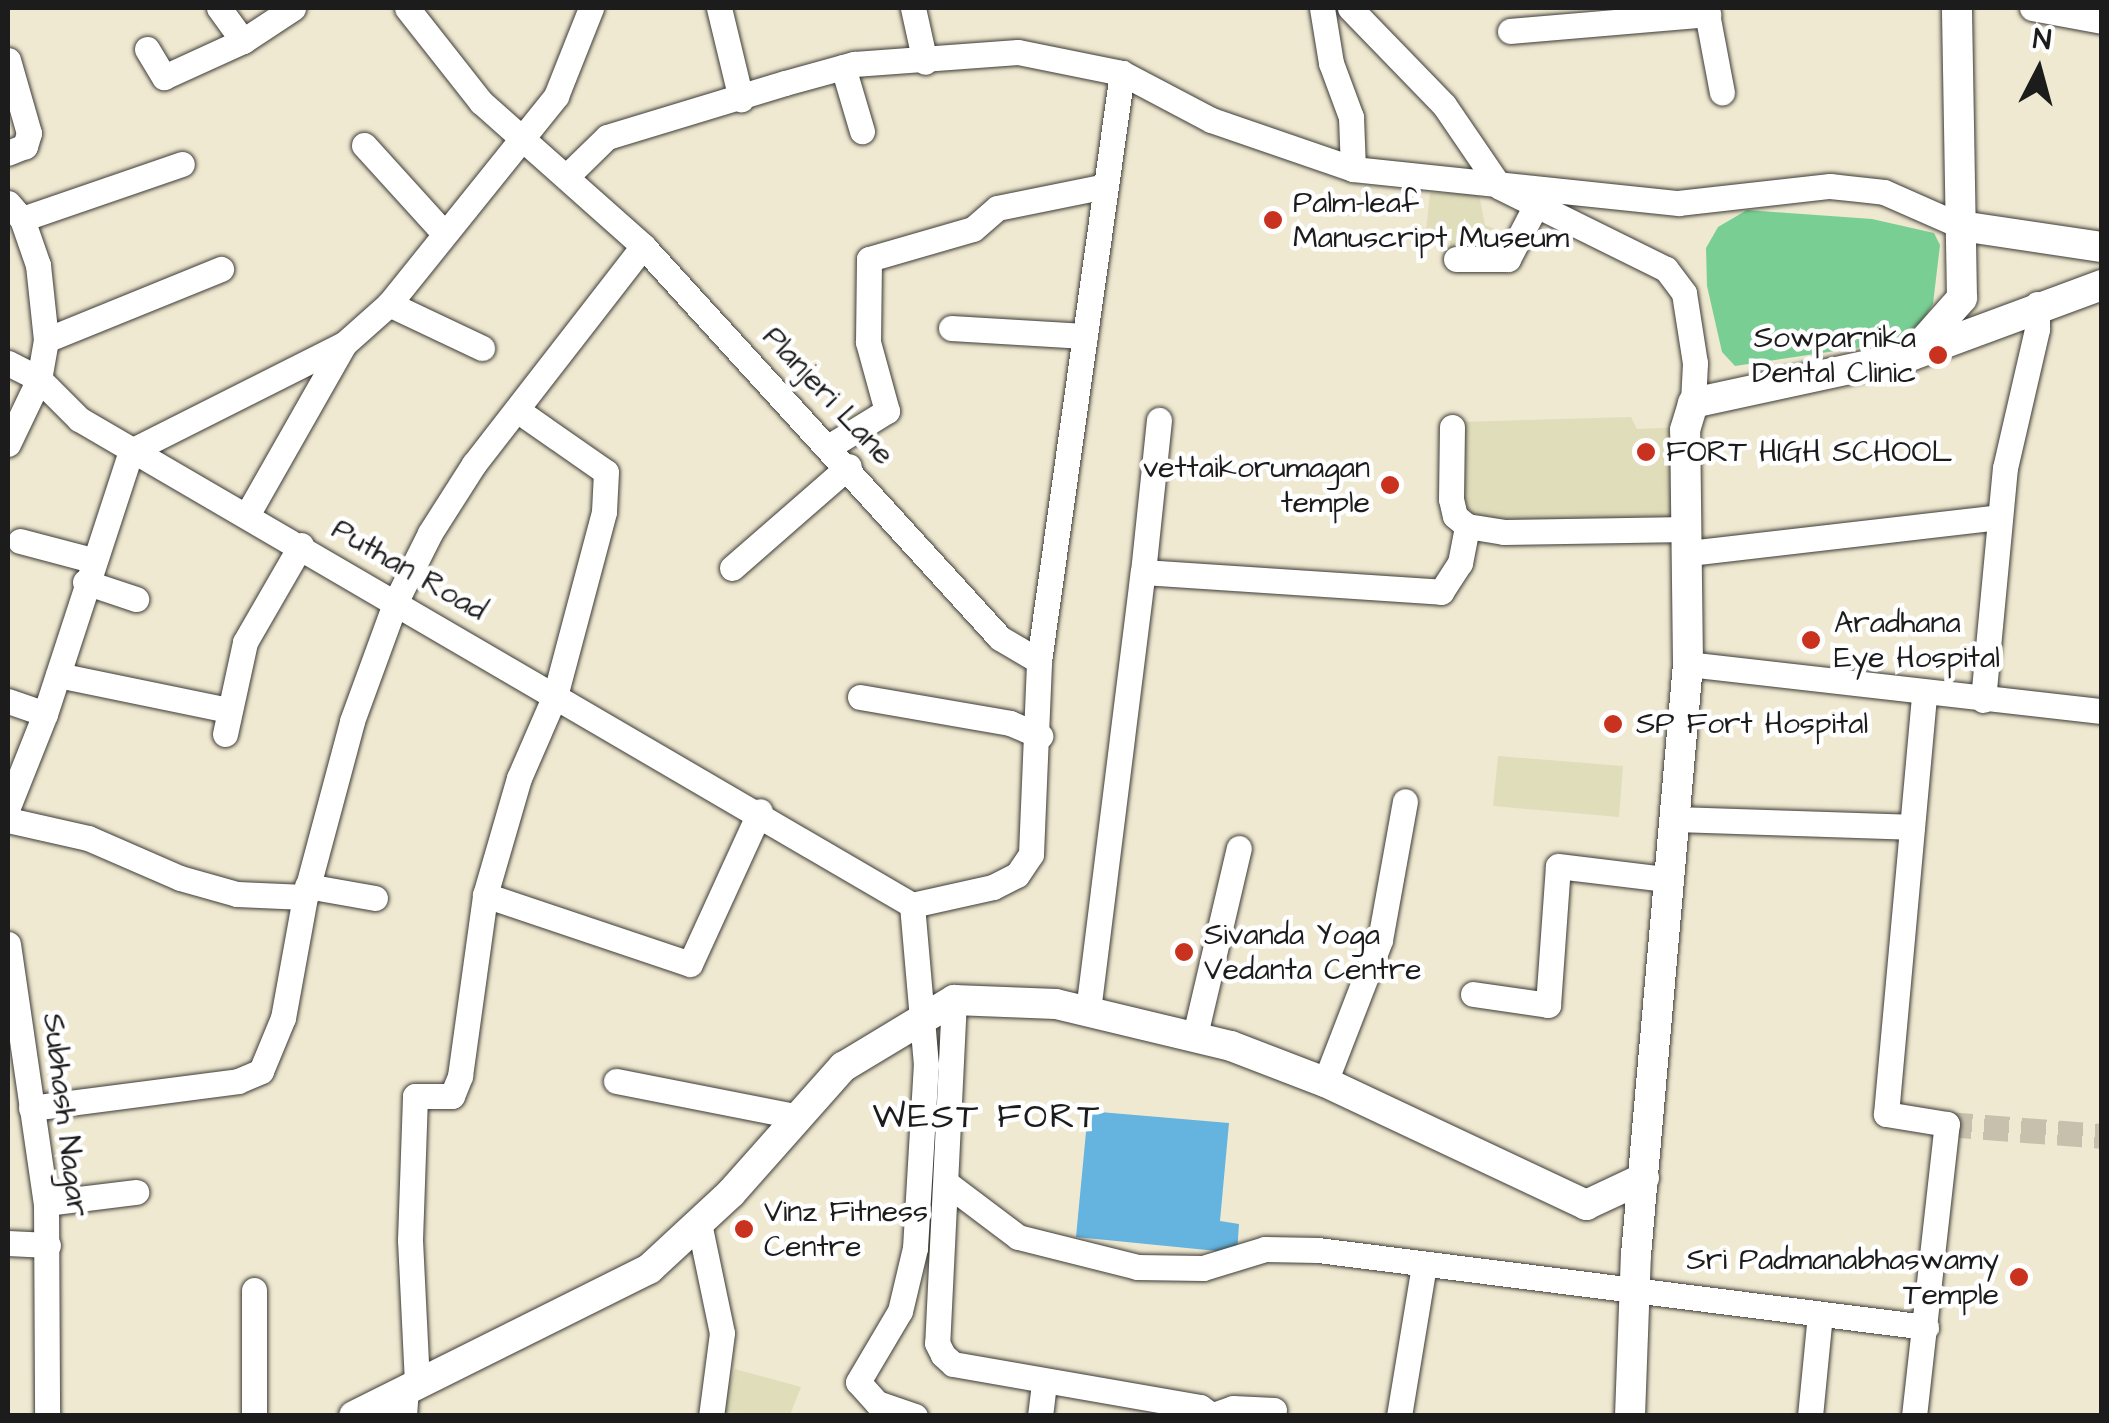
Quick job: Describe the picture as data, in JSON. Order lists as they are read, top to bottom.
{
  "streets": {
    "street": ["Planjeri Lane", "Puthan Road", "Subhash Nagar"]
  },
  "districts": ["WEST FORT"],
  "places": [
    "Palm-leaf Manuscript Museum",
    "Sowparnika Dental Clinic",
    "FORT HIGH SCHOOL",
    "vettaikorumagan temple",
    "Aradhana Eye Hospital",
    "SP Fort Hospital",
    "Sivanda Yoga Vedanta Centre",
    "Vinz Fitness Centre",
    "Sri Padmanabhaswamy Temple"
  ],
  "north": "top"
}
